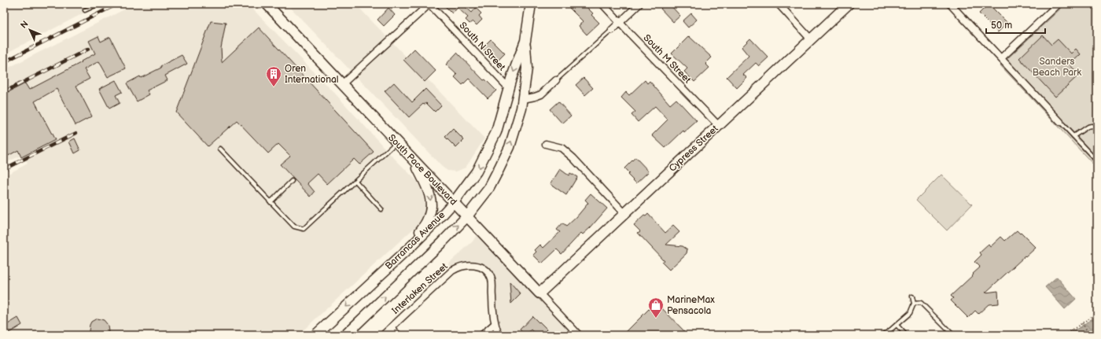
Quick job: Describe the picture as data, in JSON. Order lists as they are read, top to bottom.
{
  "streets": {
    "main road": ["Cypress Street", "South Pace Boulevard", "Barrancas Avenue"],
    "street": ["South N Street", "South M Street", "Interlaken Street"]
  },
  "crossings": [
    ["South N Street", "Barrancas Avenue"],
    ["South M Street", "Cypress Street"],
    ["Cypress Street", "South Pace Boulevard"],
    ["South Pace Boulevard", "Barrancas Avenue"]
  ],
  "parks": ["Sanders Beach Park"],
  "places": {
    "building": ["Oren International"],
    "shop": ["MarineMax Pensacola"]
  },
  "scale_bar": "50 m",
  "north": "top left"
}
